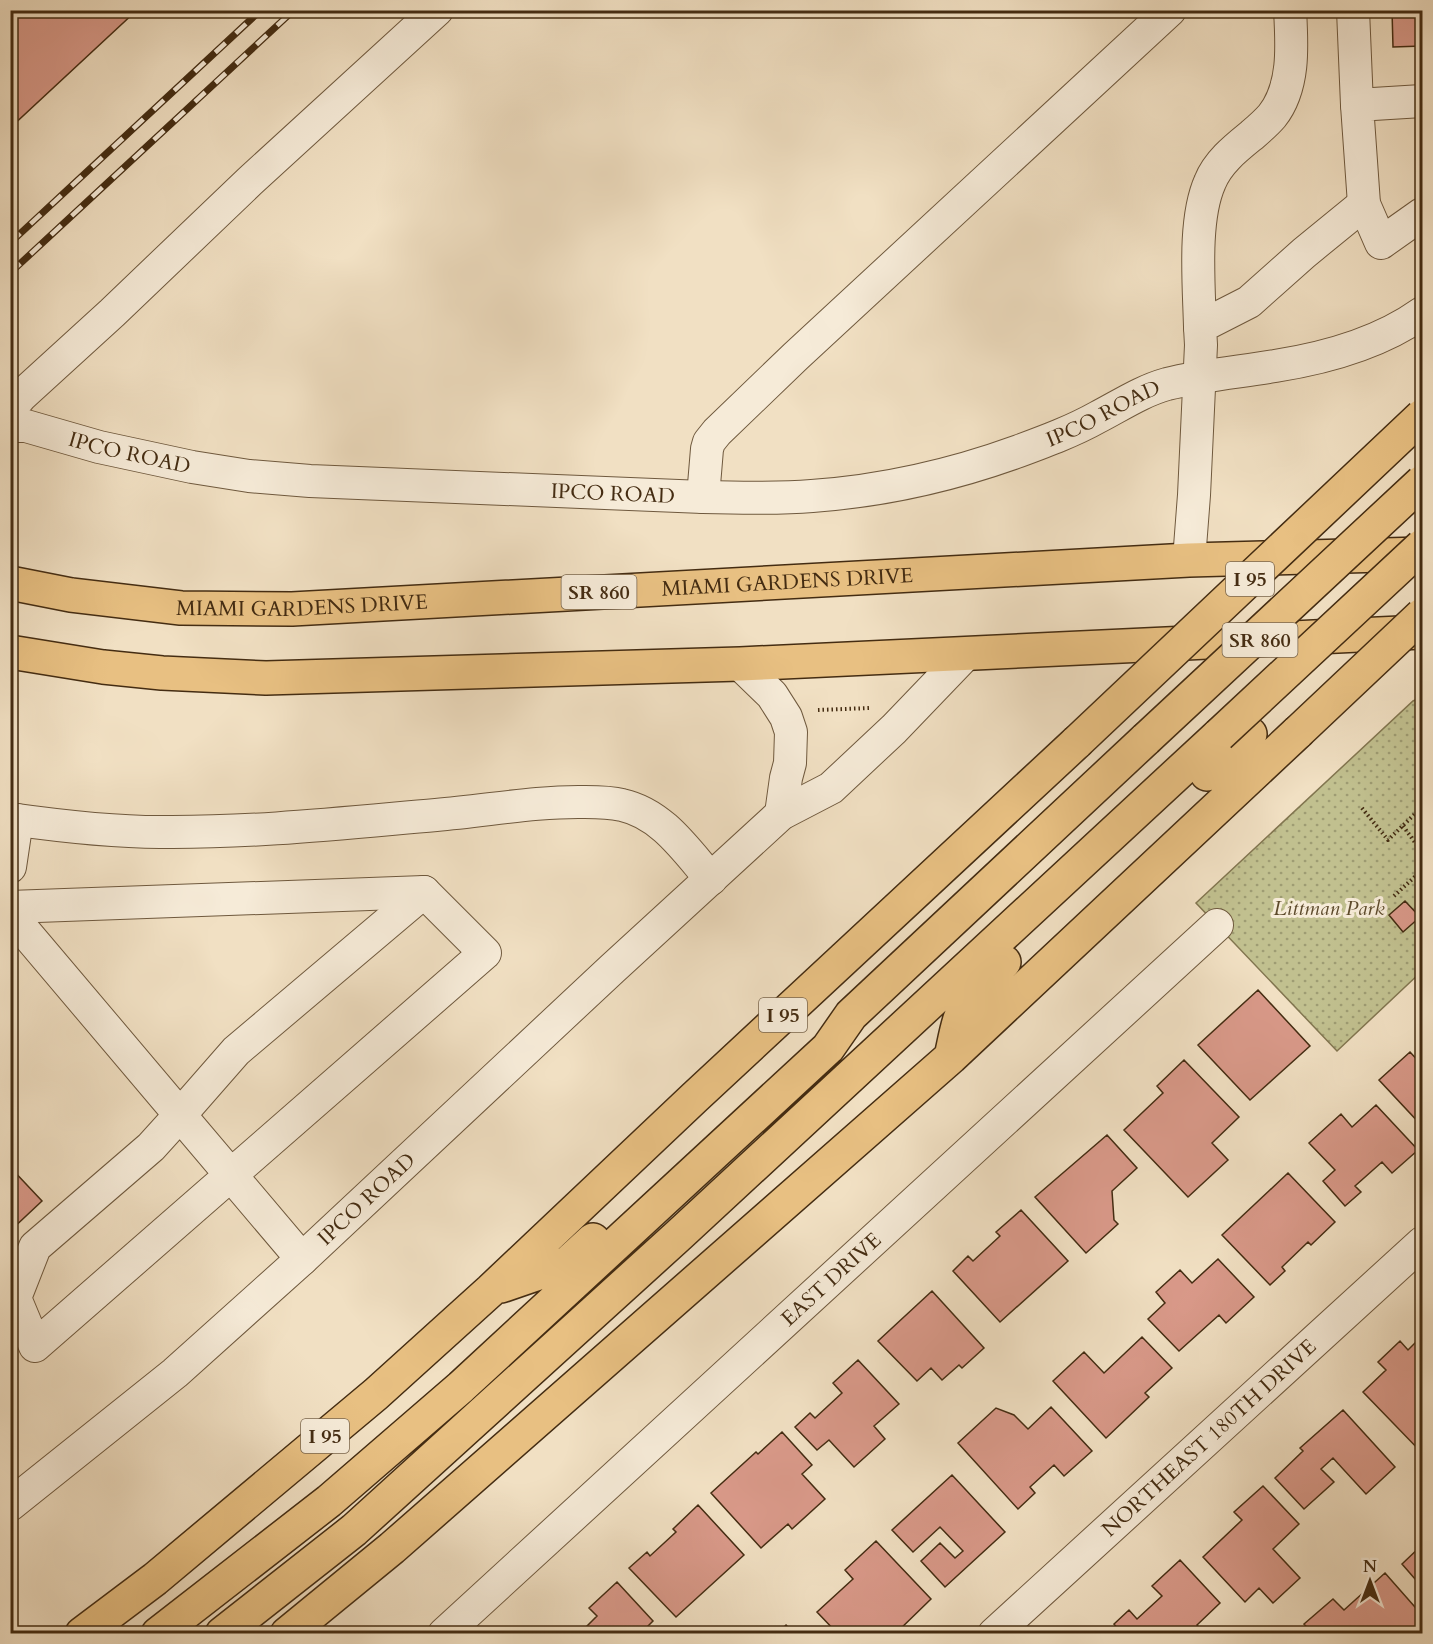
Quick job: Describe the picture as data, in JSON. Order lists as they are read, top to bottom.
{
  "streets": {
    "main road": ["I 95", "MIAMI GARDENS DRIVE", "SR 860"],
    "street": ["IPCO ROAD", "EAST DRIVE", "NORTHEAST 180TH DRIVE"]
  },
  "crossings": [
    ["IPCO ROAD", "SR 860"]
  ],
  "parks": ["Littman Park"],
  "north": "top"
}
